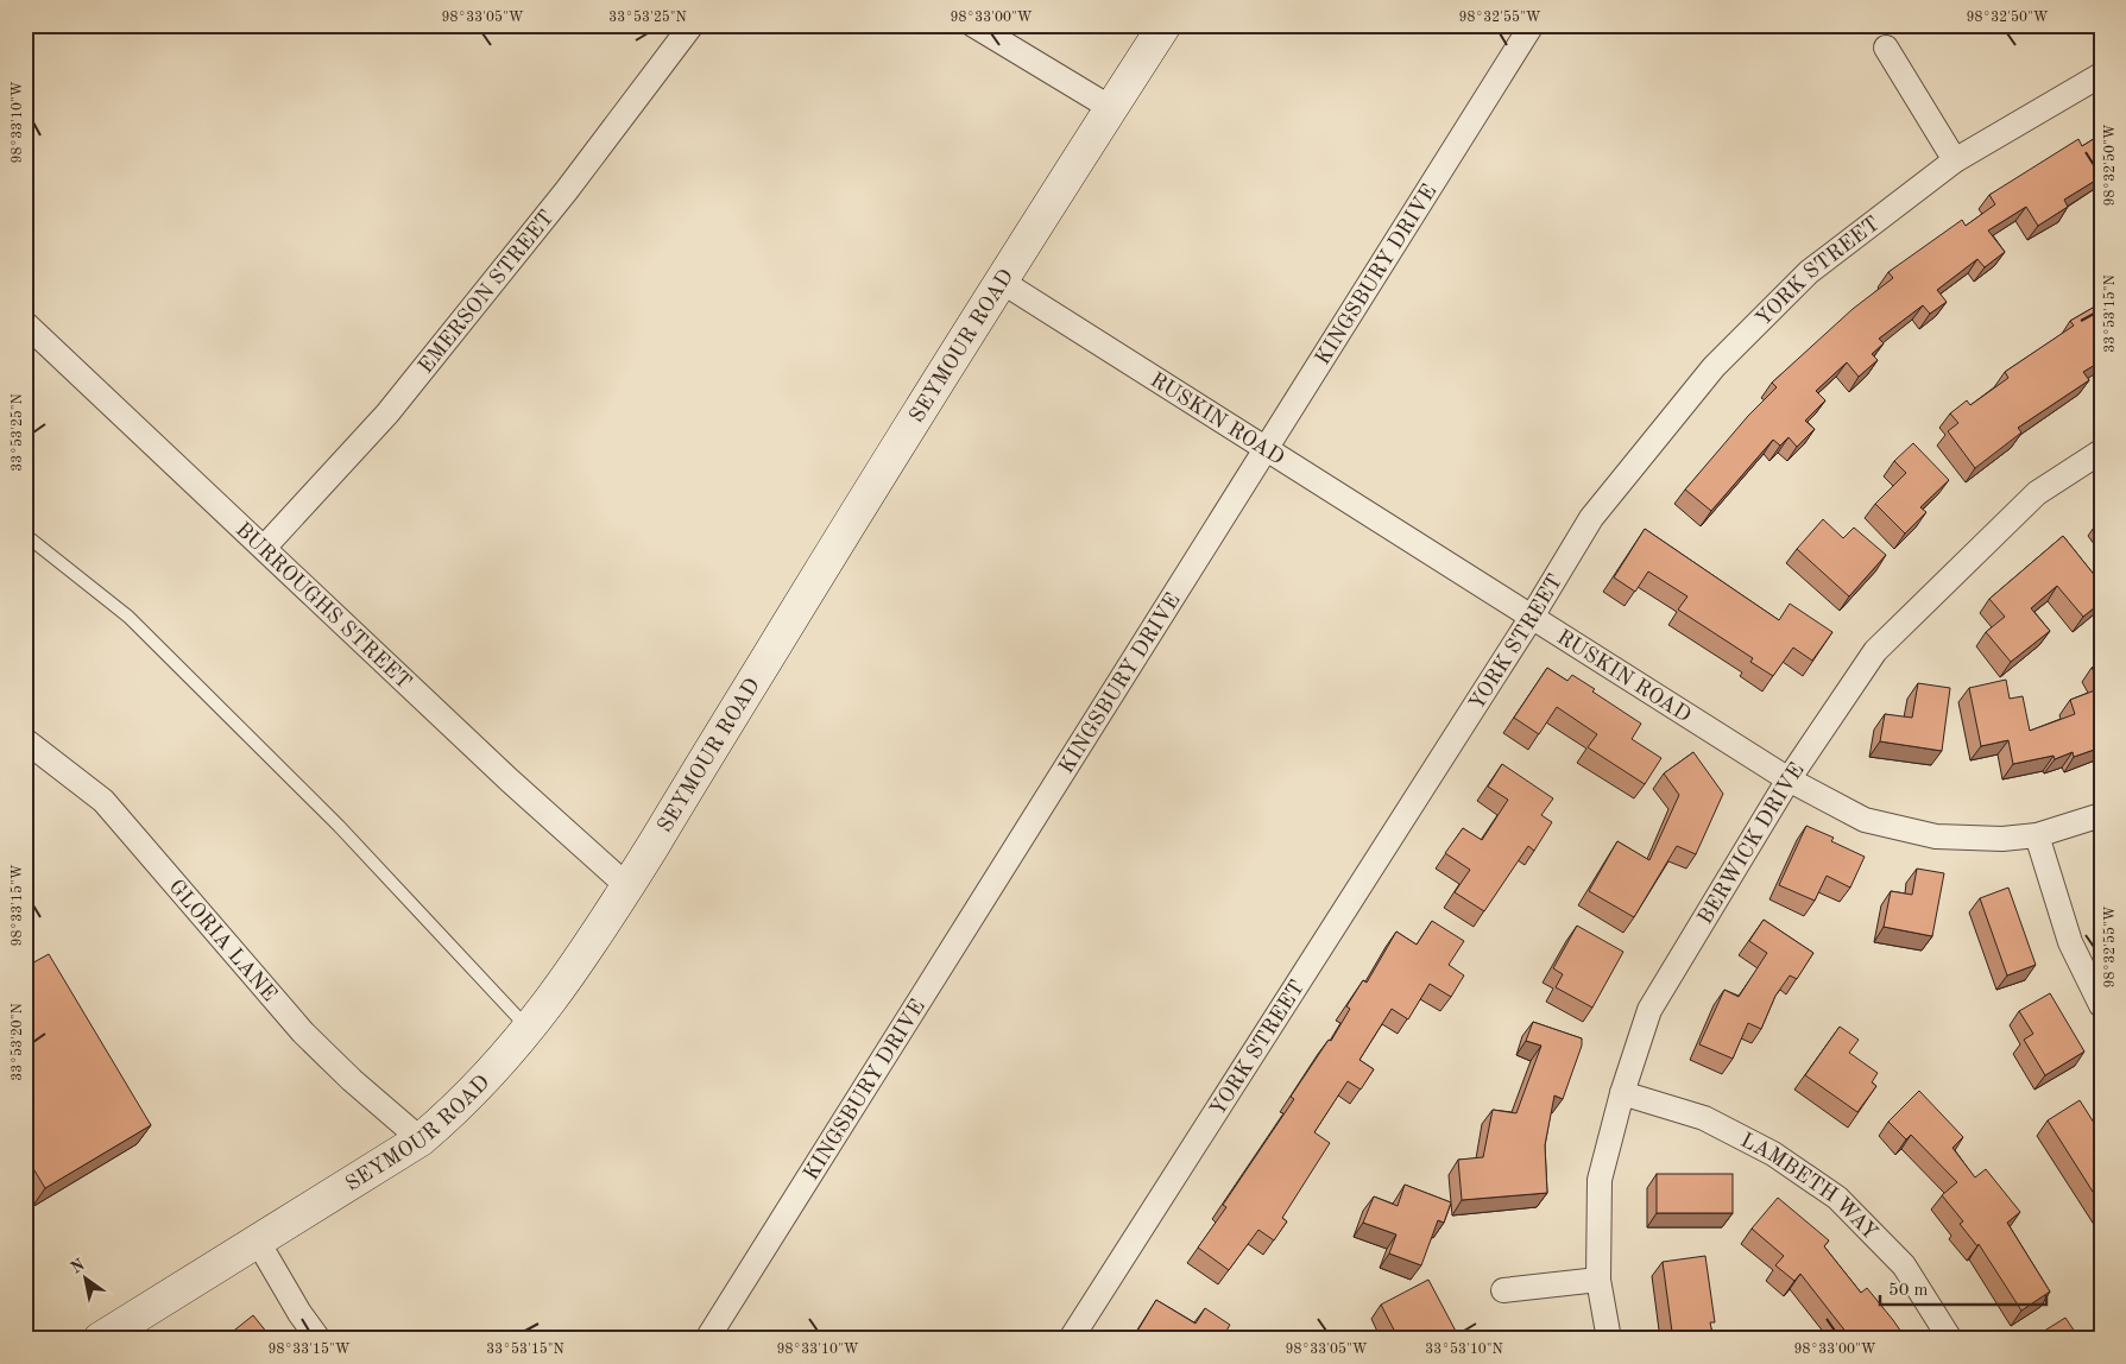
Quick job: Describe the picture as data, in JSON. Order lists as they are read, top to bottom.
{
  "streets": {
    "street": [
      "YORK STREET",
      "KINGSBURY DRIVE",
      "EMERSON STREET",
      "SEYMOUR ROAD",
      "RUSKIN ROAD",
      "BURROUGHS STREET",
      "BERWICK DRIVE",
      "GLORIA LANE",
      "LAMBETH WAY"
    ]
  },
  "crossings": [
    ["YORK STREET", "RUSKIN ROAD"],
    ["KINGSBURY DRIVE", "RUSKIN ROAD"],
    ["EMERSON STREET", "BURROUGHS STREET"],
    ["SEYMOUR ROAD", "RUSKIN ROAD"],
    ["SEYMOUR ROAD", "BURROUGHS STREET"],
    ["SEYMOUR ROAD", "GLORIA LANE"],
    ["RUSKIN ROAD", "BERWICK DRIVE"],
    ["BERWICK DRIVE", "LAMBETH WAY"]
  ],
  "scale_bar": "50 m",
  "north": "top left",
  "coordinates": [
    "98°33'05\"W",
    "33°53'25\"N",
    "98°33'00\"W",
    "98°32'55\"W",
    "98°32'50\"W",
    "98°33'10\"W",
    "33°53'15\"N",
    "98°33'15\"W",
    "33°53'20\"N",
    "33°53'10\"N"
  ]
}
